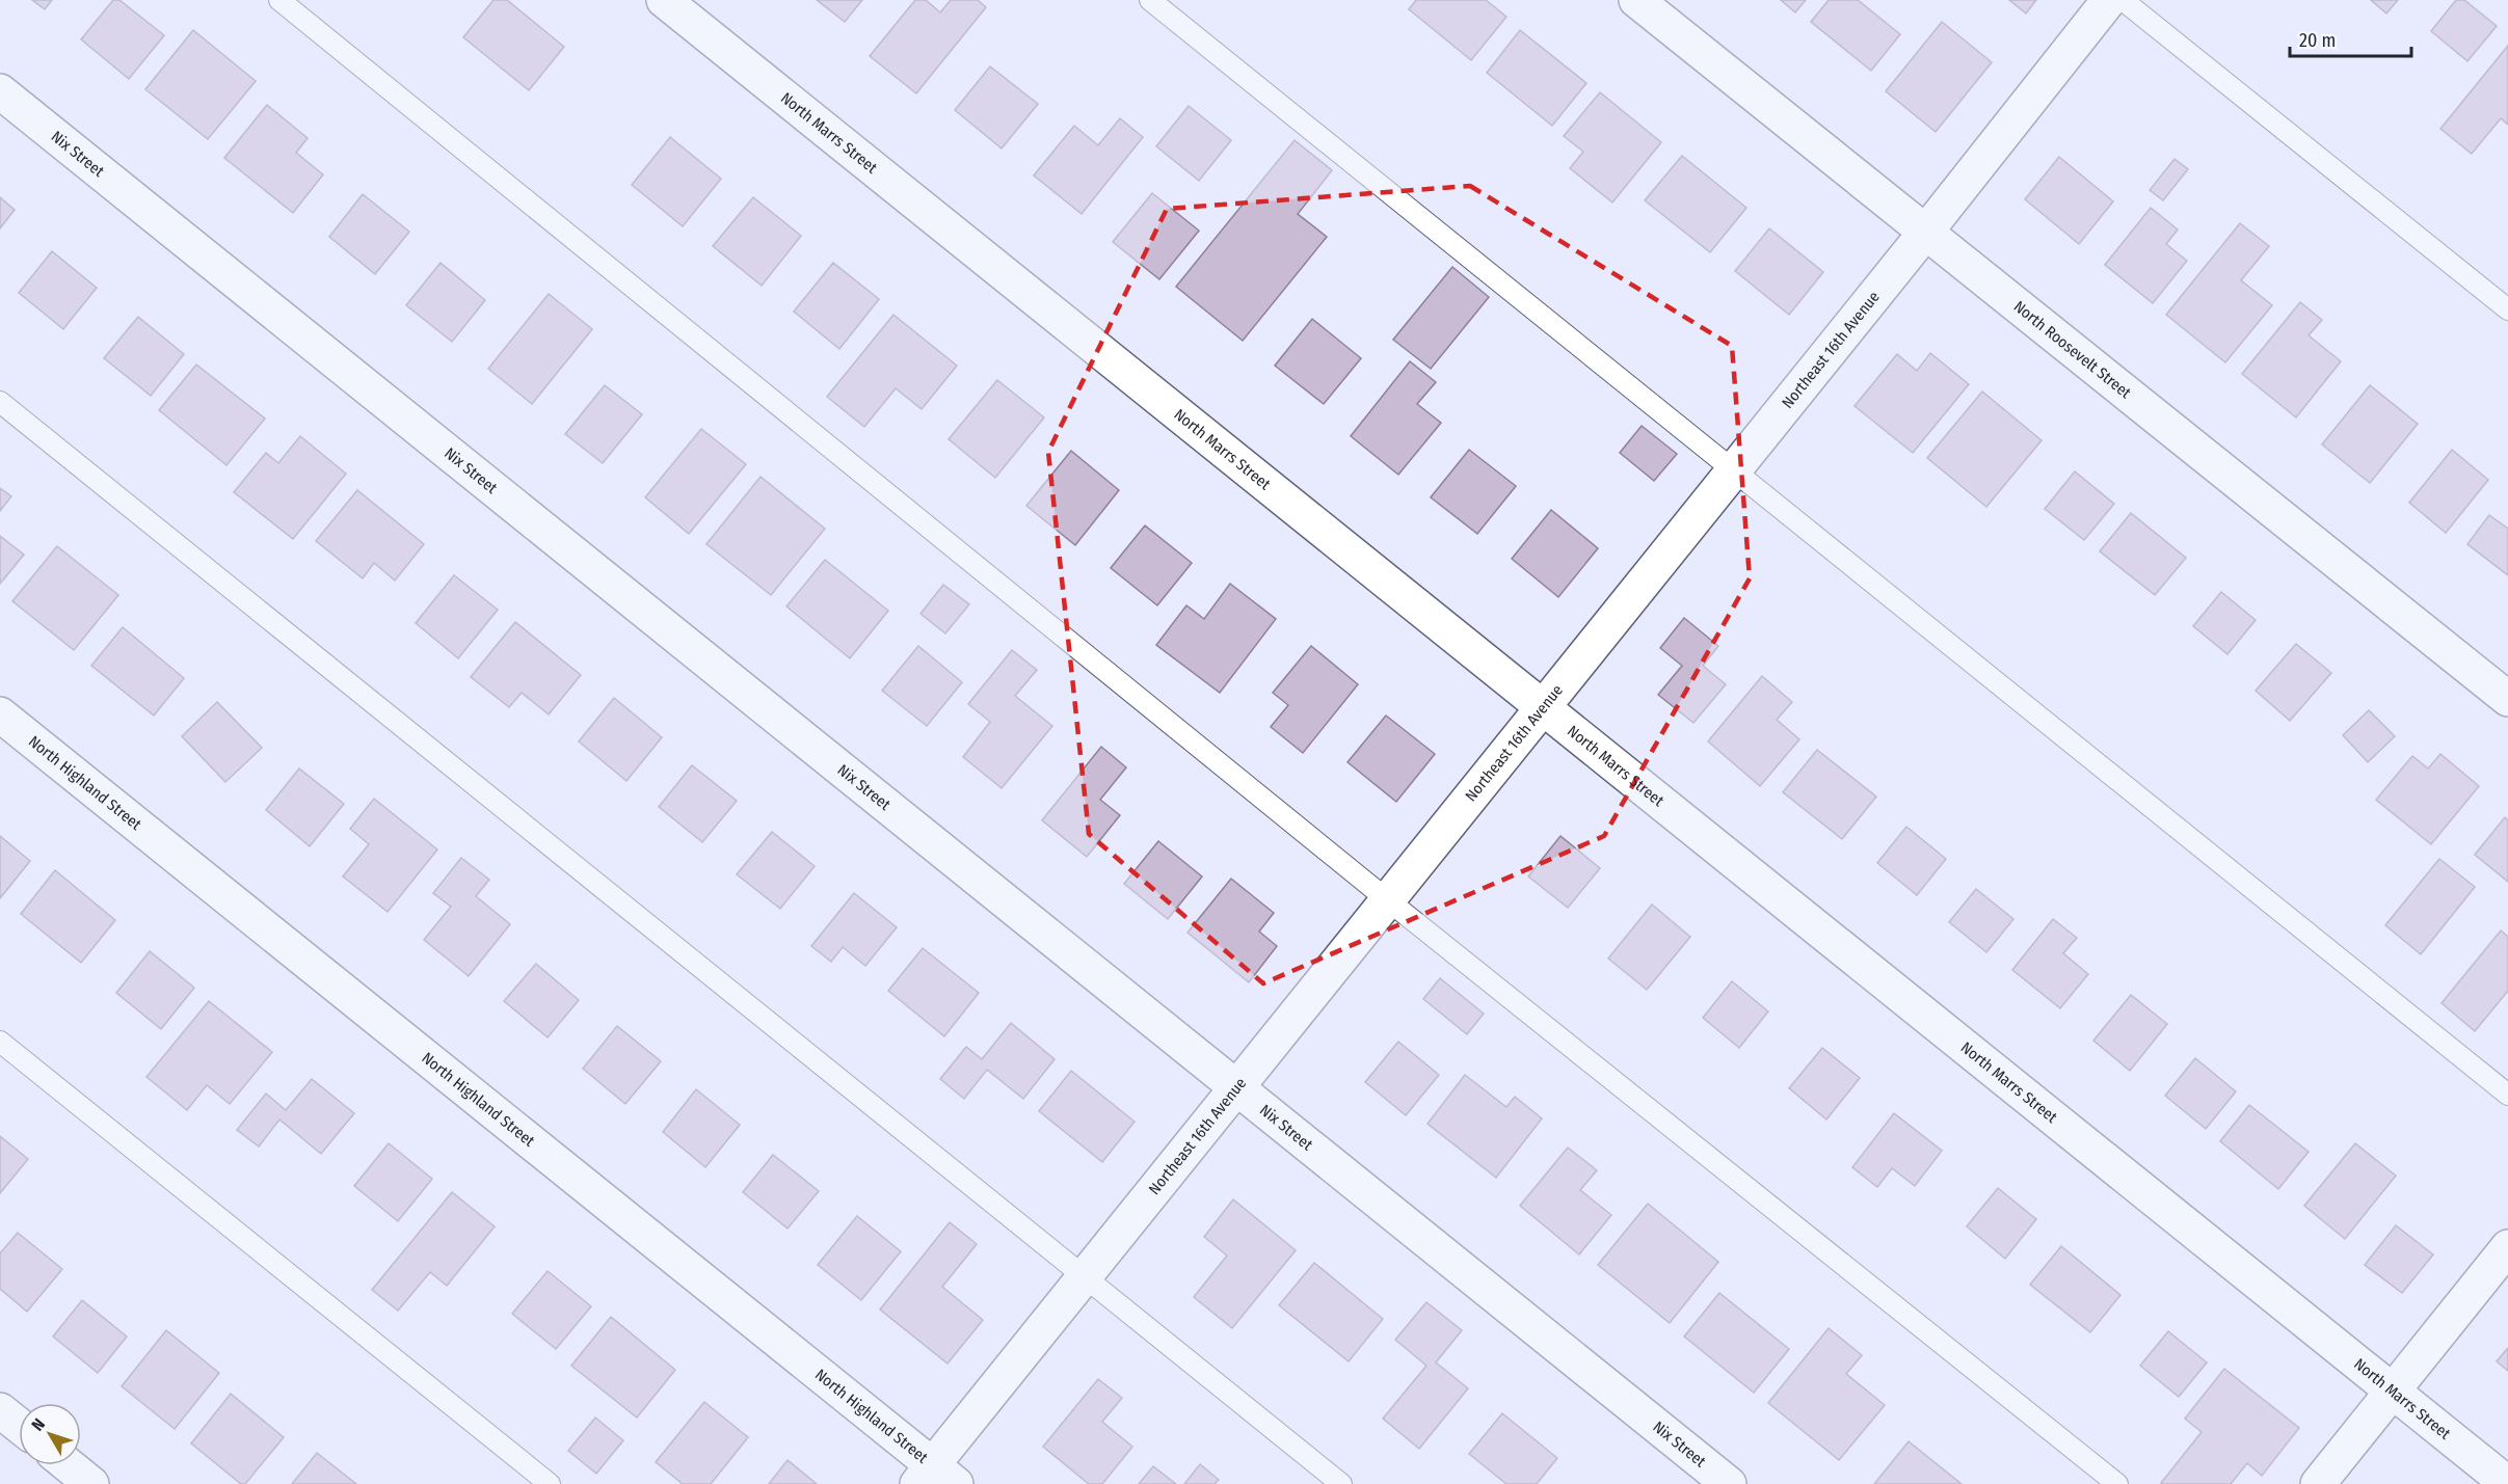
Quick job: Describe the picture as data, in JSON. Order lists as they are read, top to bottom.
{
  "streets": {
    "street": [
      "North Marrs Street",
      "Nix Street",
      "Northeast 16th Avenue",
      "North Roosevelt Street",
      "North Highland Street"
    ]
  },
  "crossings": [
    ["North Marrs Street", "Northeast 16th Avenue"],
    ["Nix Street", "Northeast 16th Avenue"],
    ["Northeast 16th Avenue", "North Roosevelt Street"],
    ["Northeast 16th Avenue", "North Highland Street"]
  ],
  "scale_bar": "20 m",
  "north": "top left"
}
